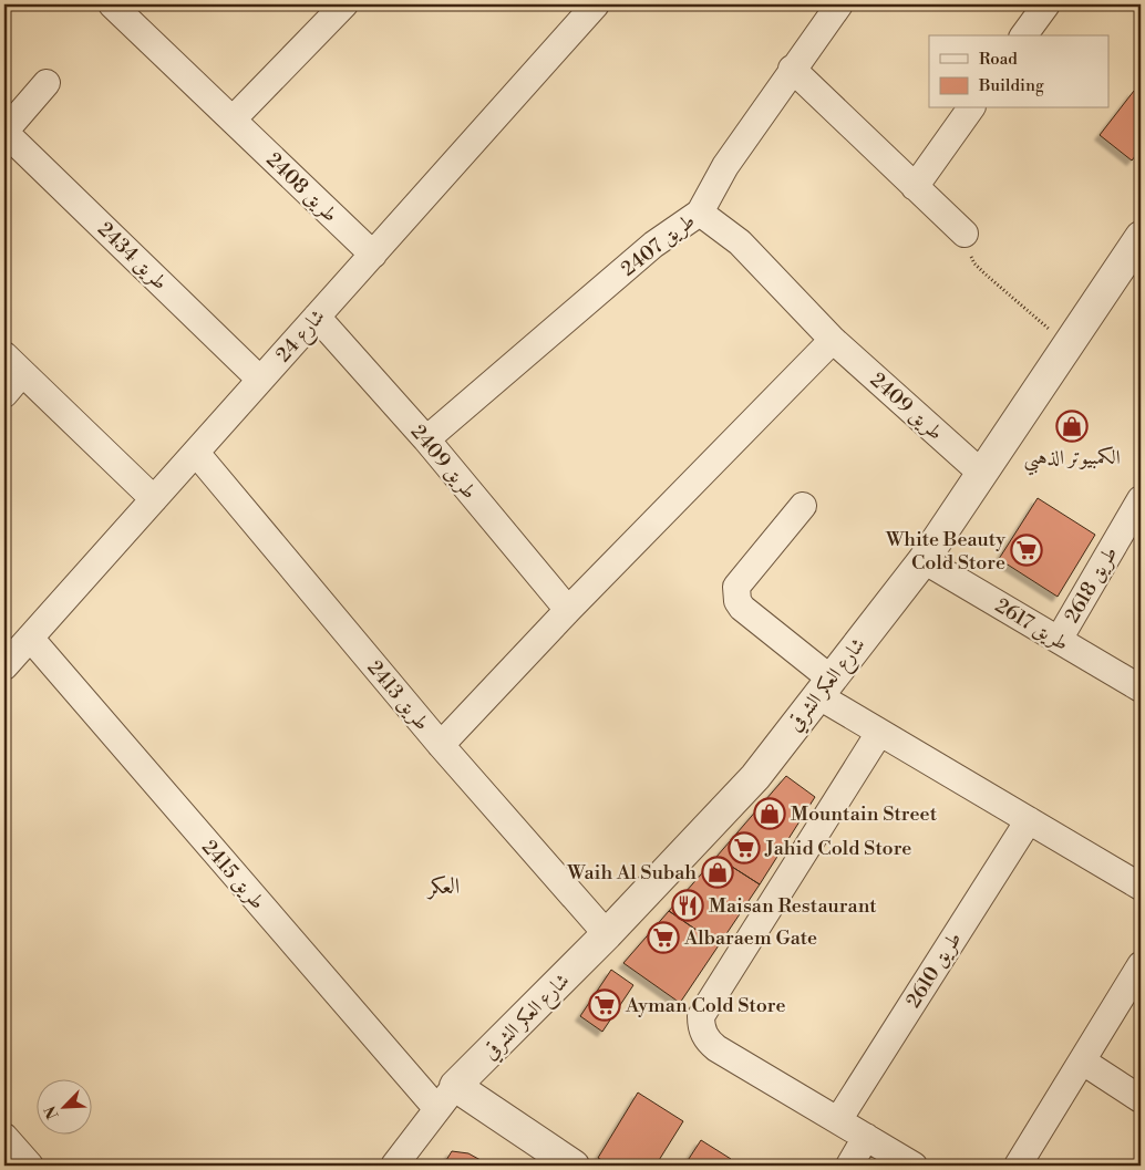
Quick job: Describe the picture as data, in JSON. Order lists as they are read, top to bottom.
{
  "streets": {
    "street": [
      "طريق 2408",
      "طريق 2407",
      "طريق 2434",
      "شارع 24",
      "طريق 2409",
      "طريق 2618",
      "طريق 2617",
      "شارع العكر الشرقي",
      "طريق 2413",
      "طريق 2415",
      "طريق 2610"
    ]
  },
  "crossings": [
    ["طريق 2408", "شارع 24"],
    ["طريق 2407", "طريق 2409"],
    ["طريق 2434", "شارع 24"],
    ["شارع 24", "طريق 2409"],
    ["شارع 24", "طريق 2413"],
    ["شارع 24", "طريق 2415"],
    ["طريق 2409", "شارع العكر الشرقي"],
    ["طريق 2618", "طريق 2617"],
    ["طريق 2617", "شارع العكر الشرقي"],
    ["شارع العكر الشرقي", "طريق 2413"]
  ],
  "districts": ["العكر"],
  "places": {
    "shop": ["الكمبيوتر الذهبي", "Mountain Street", "Waih Al Subah"],
    "supermarket": [
      "White Beauty Cold Store",
      "Jahid Cold Store",
      "Albaraem Gate",
      "Ayman Cold Store"
    ],
    "restaurant": ["Maisan Restaurant"]
  },
  "legend": ["Road", "Building"],
  "north": "bottom left"
}
